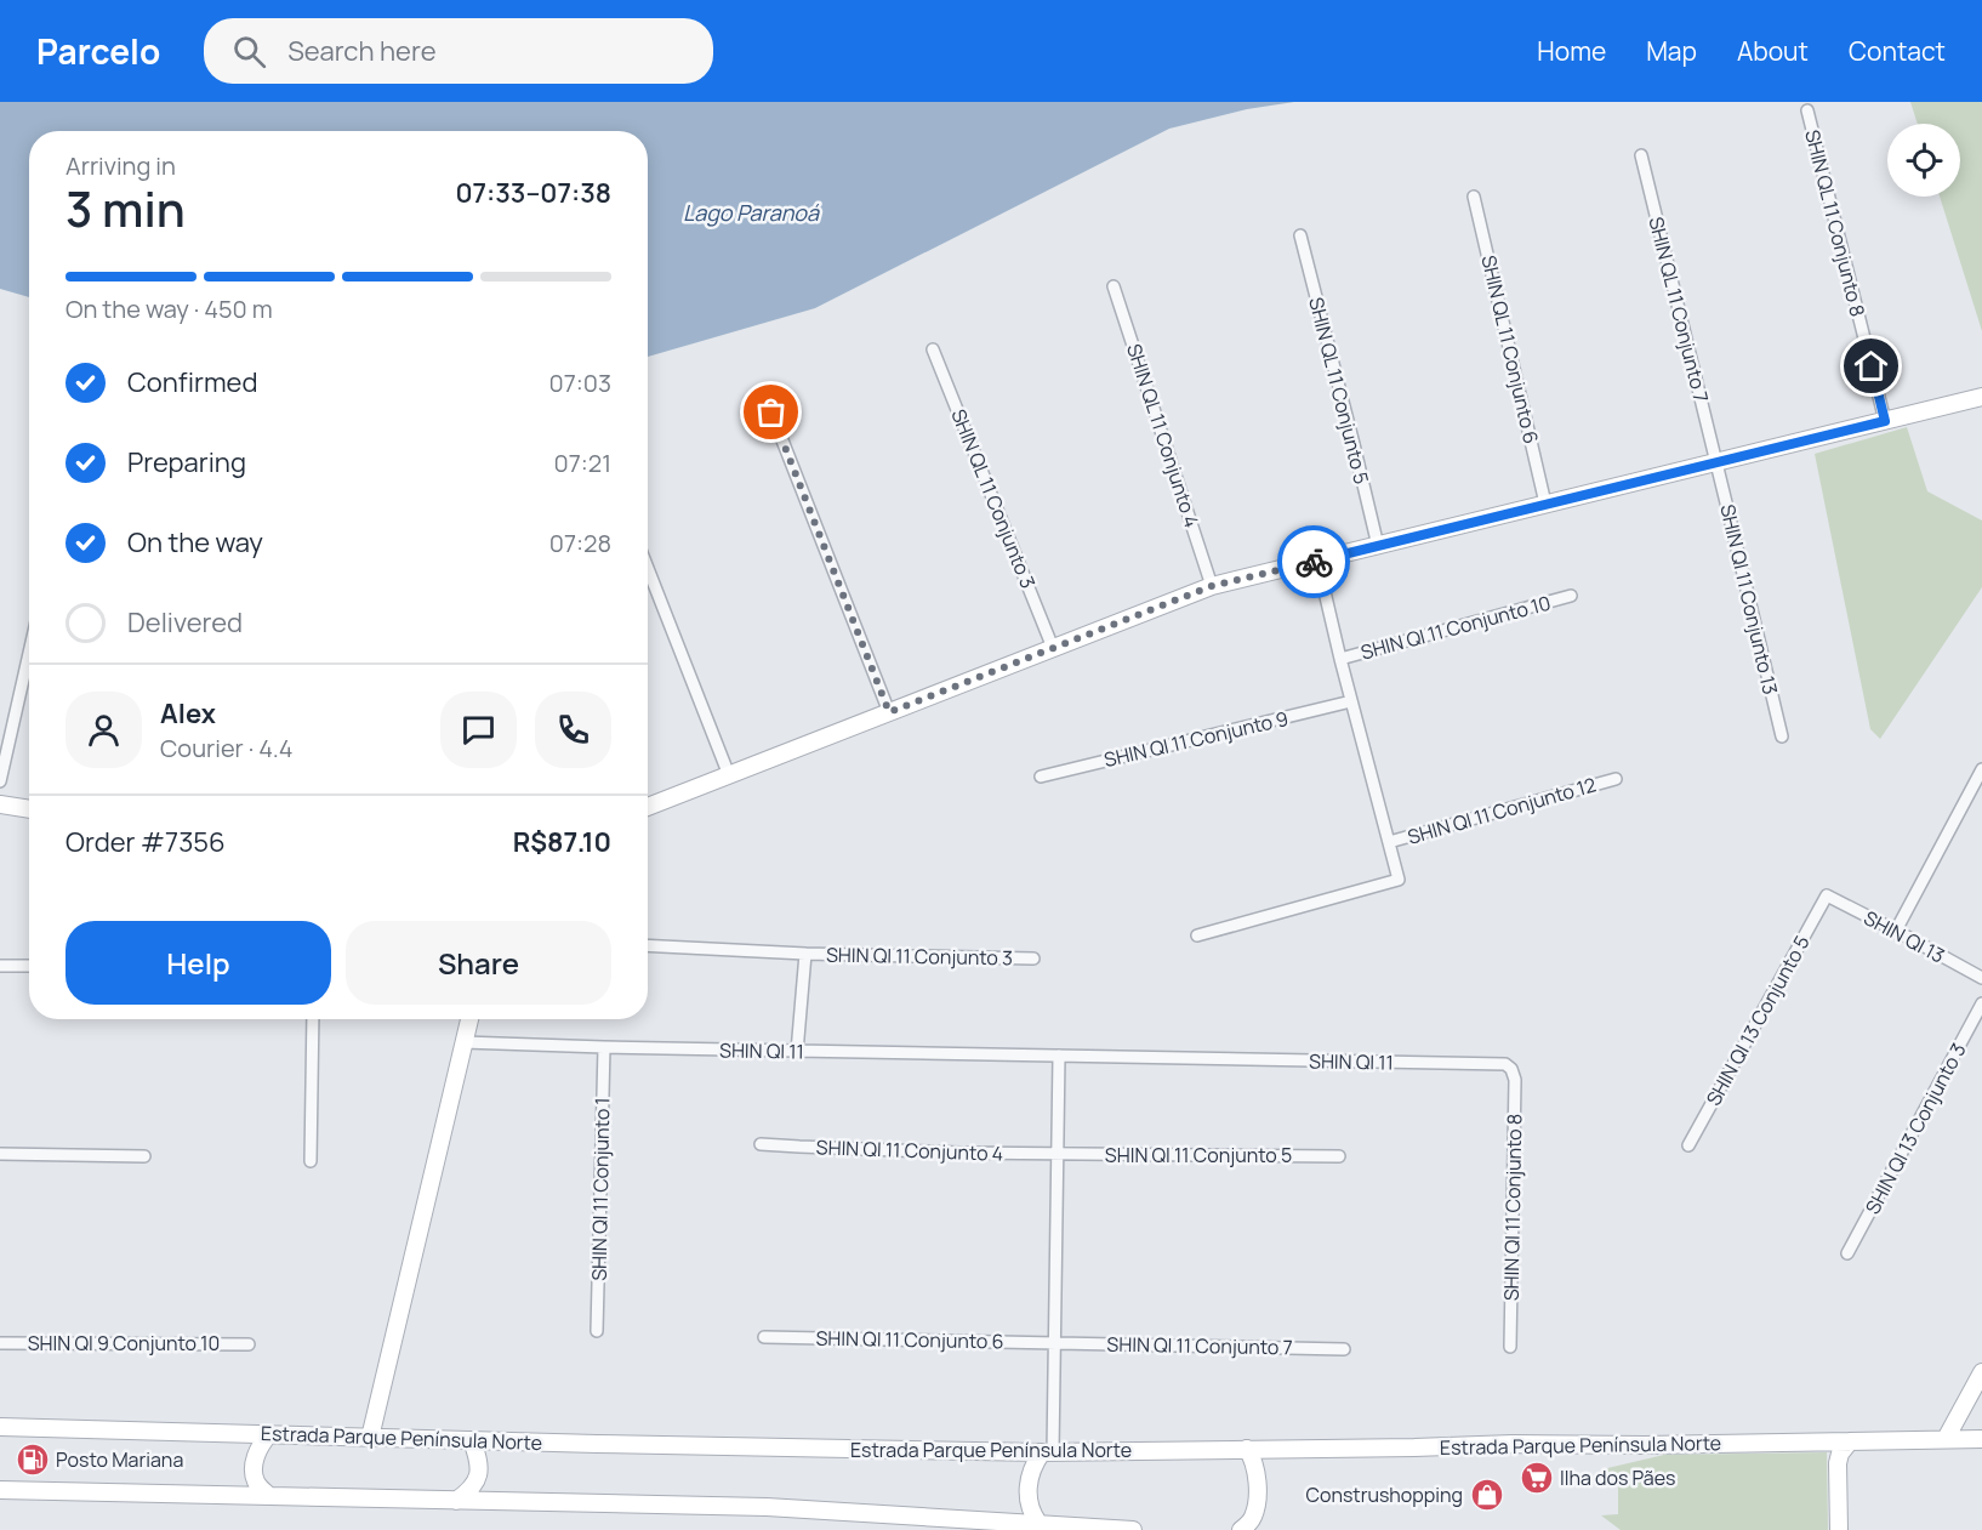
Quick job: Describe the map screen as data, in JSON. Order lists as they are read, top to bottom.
{
  "streets": {
    "main road": ["Estrada Parque Península Norte"],
    "street": [
      "SHIN QL 11 Conjunto 8",
      "SHIN QL 11 Conjunto 7",
      "SHIN QL 11 Conjunto 6",
      "SHIN QL 11 Conjunto 5",
      "SHIN QL 11 Conjunto 4",
      "SHIN QL 11 Conjunto 3",
      "SHIN QI 11 Conjunto 13",
      "SHIN QI 11 Conjunto 10",
      "SHIN QI 11 Conjunto 9",
      "SHIN QI 11 Conjunto 12",
      "SHIN QI 13",
      "SHIN QI 11 Conjunto 3",
      "SHIN QI 13 Conjunto 5",
      "SHIN QI 11",
      "SHIN QI 13 Conjunto 3",
      "SHIN QI 11 Conjunto 4",
      "SHIN QI 11 Conjunto 5",
      "SHIN QI 11 Conjunto 1",
      "SHIN QI 11 Conjunto 8",
      "SHIN QI 11 Conjunto 6",
      "SHIN QI 9 Conjunto 10",
      "SHIN QI 11 Conjunto 7"
    ]
  },
  "crossings": [
    ["SHIN QL 11 Conjunto 7", "SHIN QI 11 Conjunto 13"],
    ["SHIN QI 13", "SHIN QI 13 Conjunto 5"],
    ["SHIN QI 11", "SHIN QI 11 Conjunto 1"],
    ["SHIN QI 11", "SHIN QI 11 Conjunto 8"],
    ["SHIN QI 11 Conjunto 4", "SHIN QI 11 Conjunto 5"],
    ["SHIN QI 11 Conjunto 6", "SHIN QI 11 Conjunto 7"]
  ],
  "water": ["Lago Paranoá"],
  "places": {
    "fuel station": ["Posto Mariana"],
    "supermarket": ["Ilha dos Pães"],
    "shop": ["Construshopping"]
  },
  "page": {
    "header": "Parcelo",
    "search": "Search here",
    "nav": [
      "Home",
      "Map",
      "About",
      "Contact"
    ],
    "heading": ["3 min", "Arriving in", "07:33–07:38"],
    "panel": [
      "Alex",
      "Courier · 4.4",
      "Order #7356",
      "R$87.10"
    ],
    "bar": "On the way · 450 m",
    "list": [
      ["Confirmed", "07:03"],
      ["Preparing", "07:21"],
      ["On the way", "07:28"],
      "Delivered"
    ],
    "buttons": ["Help", "Share"]
  }
}
